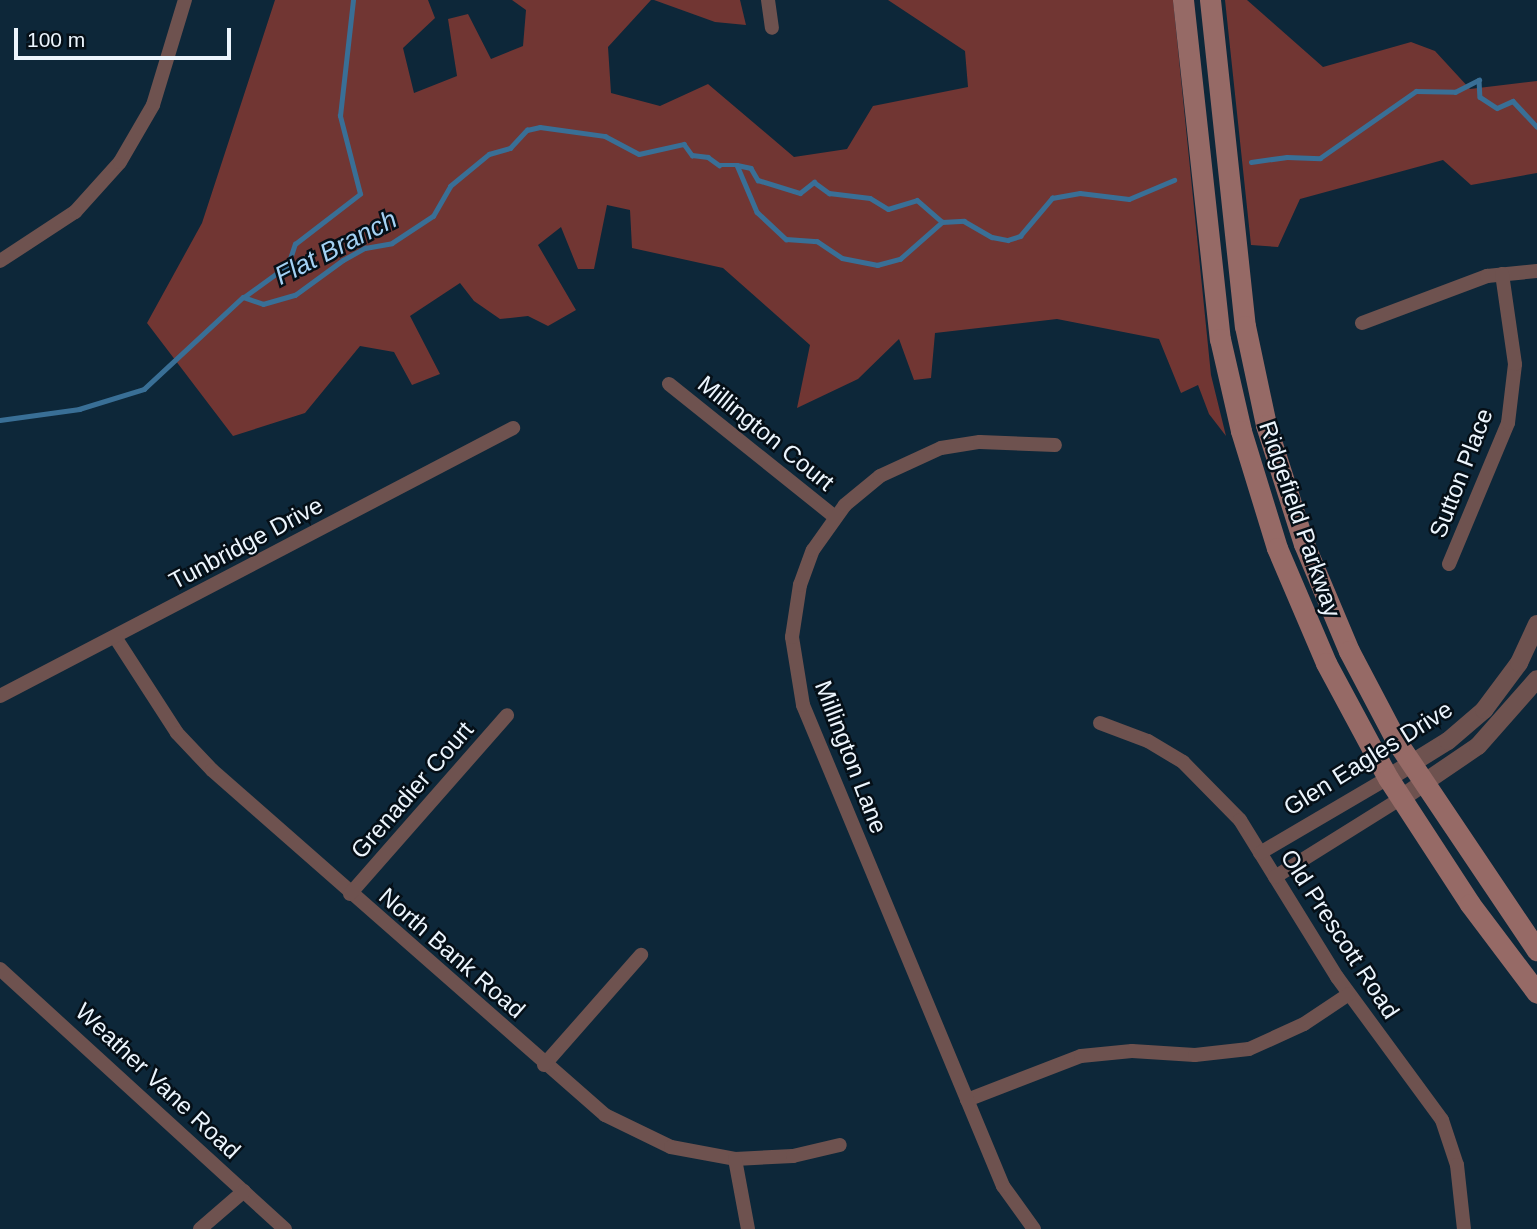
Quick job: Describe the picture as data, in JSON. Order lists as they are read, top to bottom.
{
  "streets": {
    "main road": ["Ridgefield Parkway"],
    "street": [
      "Millington Court",
      "Sutton Place",
      "Tunbridge Drive",
      "Millington Lane",
      "Glen Eagles Drive",
      "Grenadier Court",
      "Old Prescott Road",
      "North Bank Road",
      "Weather Vane Road"
    ]
  },
  "crossings": [
    ["Millington Court", "Millington Lane"],
    ["Ridgefield Parkway", "Glen Eagles Drive"],
    ["Tunbridge Drive", "North Bank Road"],
    ["Glen Eagles Drive", "Old Prescott Road"],
    ["Grenadier Court", "North Bank Road"]
  ],
  "water": ["Flat Branch"],
  "scale_bar": "100 m"
}
